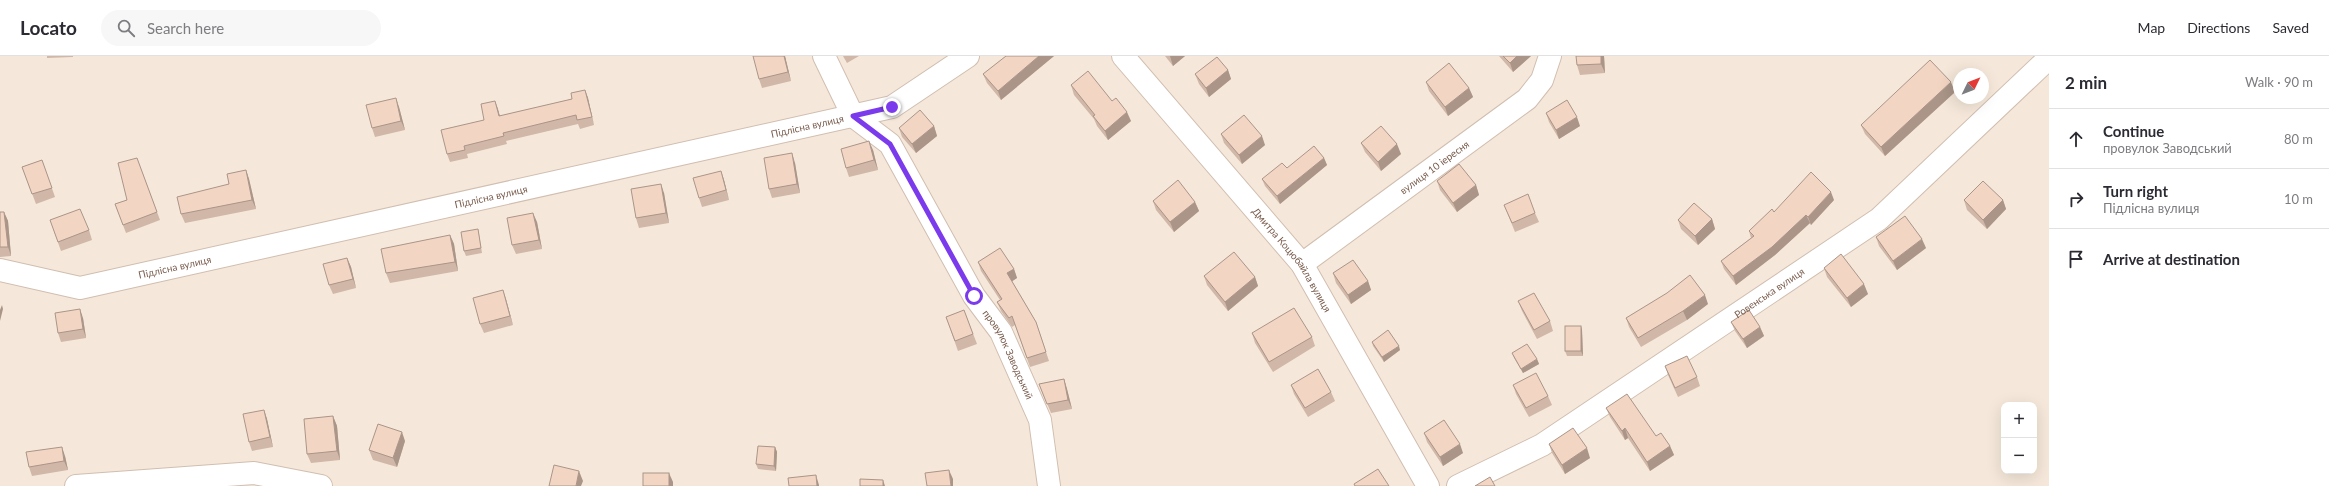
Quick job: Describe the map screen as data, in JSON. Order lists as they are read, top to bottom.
{
  "streets": {
    "street": [
      "Підлісна вулиця",
      "вулиця 10 іересня",
      "Дмитра Коцюбайла вулиця",
      "Ровенська вулиця",
      "провулок Заводський"
    ]
  },
  "crossings": [
    ["Підлісна вулиця", "провулок Заводський"],
    ["вулиця 10 іересня", "Дмитра Коцюбайла вулиця"]
  ],
  "north": "top right",
  "page": {
    "header": "Locato",
    "search": "Search here",
    "nav": ["Map", "Directions", "Saved"],
    "heading": ["2 min", "Walk · 90 m"],
    "list": [
      ["Continue", "провулок Заводський", "80 m"],
      ["Turn right", "Підлісна вулиця", "10 m"],
      "Arrive at destination"
    ],
    "map_buttons": ["+", "−"]
  }
}
